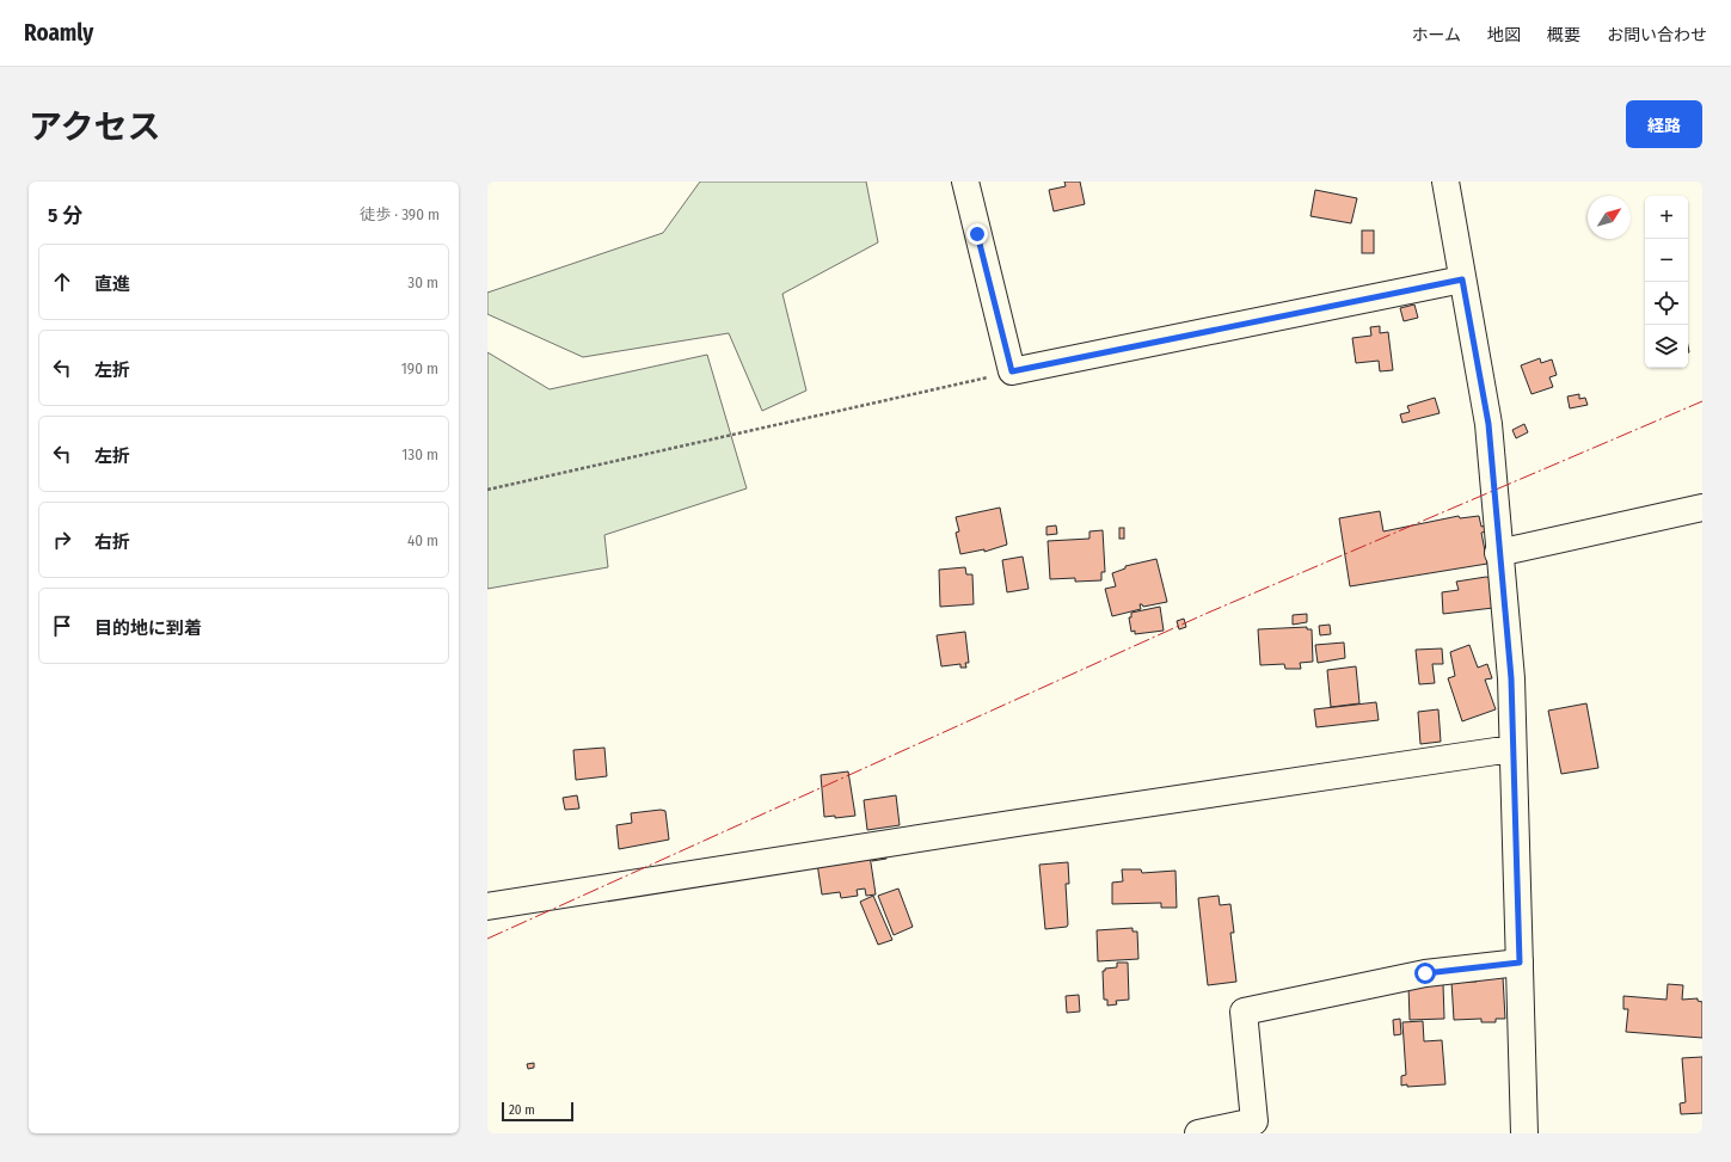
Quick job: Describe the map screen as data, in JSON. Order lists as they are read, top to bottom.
{
  "scale_bar": "20 m",
  "north": "top right",
  "page": {
    "header": "Roamly",
    "nav": [
      "ホーム",
      "地図",
      "概要",
      "お問い合わせ"
    ],
    "title": "アクセス",
    "buttons": "経路",
    "heading": ["5 分", "徒歩 · 390 m"],
    "map_buttons": ["+", "−"],
    "list": [
      ["直進", "30 m"],
      ["左折", "190 m"],
      ["左折", "130 m"],
      ["右折", "40 m"],
      "目的地に到着"
    ],
    "scale": "20 m"
  }
}
